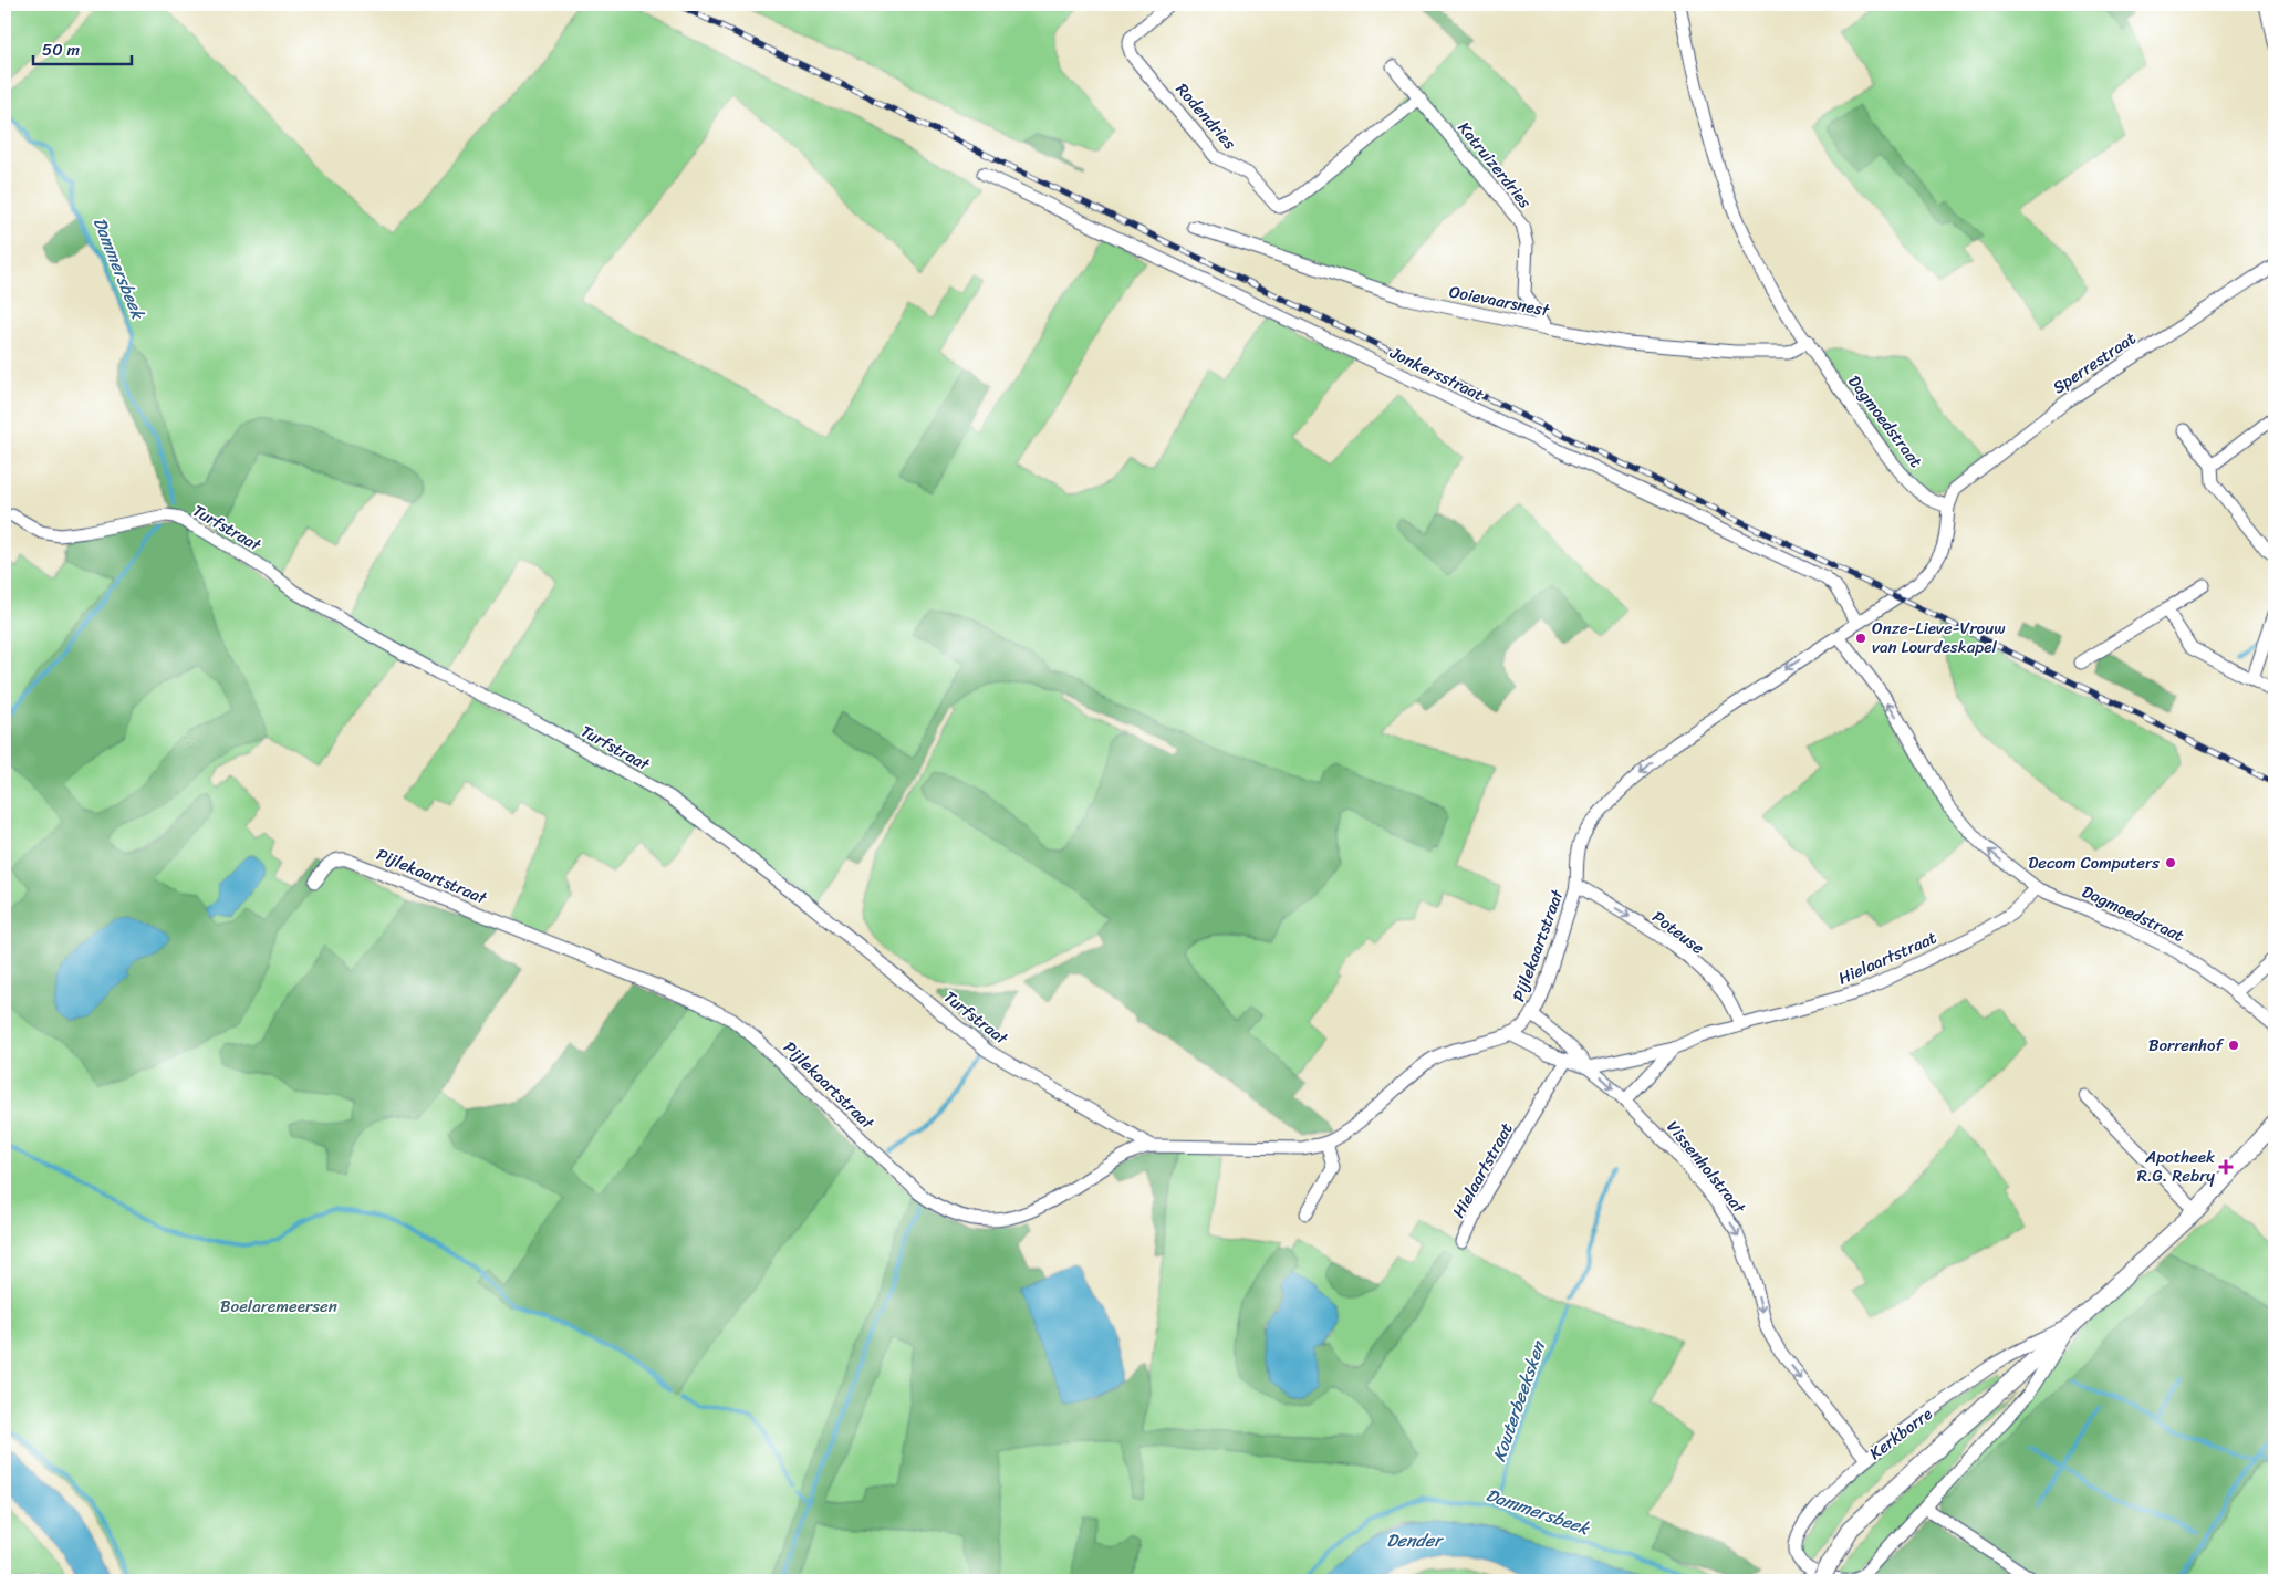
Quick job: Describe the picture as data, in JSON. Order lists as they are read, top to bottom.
{
  "streets": {
    "street": [
      "Rodendries",
      "Katruizerdries",
      "Ooievaarsnest",
      "Sperrestraat",
      "Jonkersstraat",
      "Dagmoedstraat",
      "Turfstraat",
      "Pijlekaartstraat",
      "Poteuse",
      "Hielaartstraat",
      "Vissenholstraat",
      "Kerkborre"
    ]
  },
  "crossings": [
    ["Rodendries", "Katruizerdries"],
    ["Katruizerdries", "Ooievaarsnest"],
    ["Ooievaarsnest", "Dagmoedstraat"],
    ["Sperrestraat", "Dagmoedstraat"],
    ["Dagmoedstraat", "Pijlekaartstraat"],
    ["Dagmoedstraat", "Hielaartstraat"],
    ["Turfstraat", "Pijlekaartstraat"],
    ["Pijlekaartstraat", "Poteuse"],
    ["Pijlekaartstraat", "Hielaartstraat"],
    ["Poteuse", "Hielaartstraat"],
    ["Hielaartstraat", "Vissenholstraat"],
    ["Vissenholstraat", "Kerkborre"]
  ],
  "one_way": ["Poteuse", "Vissenholstraat"],
  "water": ["Dammersbeek", "Kouterbeeksken", "Dender"],
  "parks": ["Boelaremeersen"],
  "places": {
    "other": ["Onze-Lieve-Vrouw van Lourdeskapel", "Decom Computers", "Borrenhof"],
    "health": ["Apotheek R.G. Rebry"]
  },
  "scale_bar": "50 m"
}
